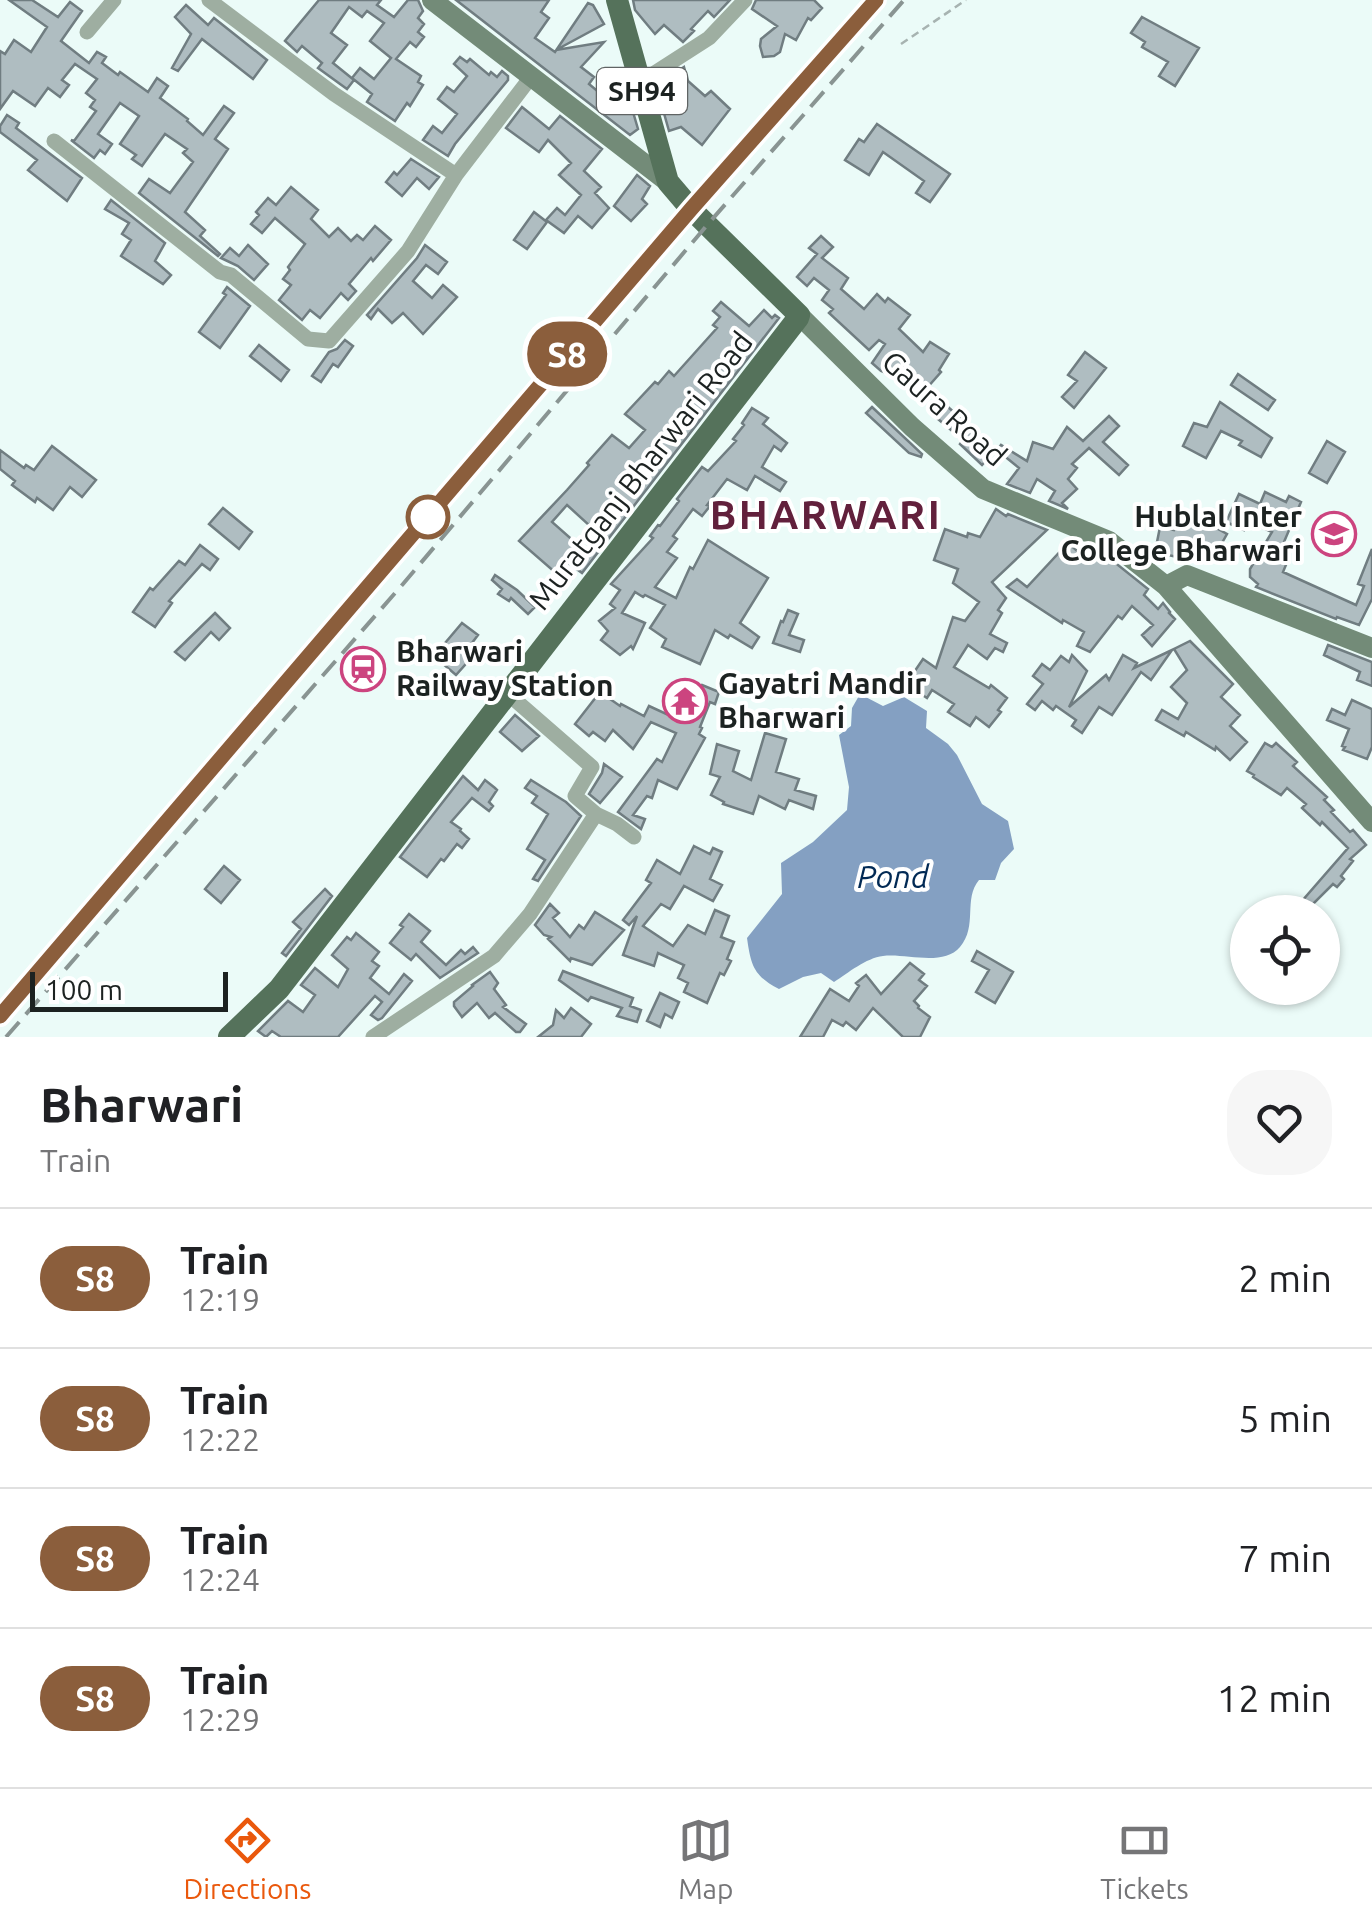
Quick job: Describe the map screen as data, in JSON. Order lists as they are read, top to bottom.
{
  "streets": {
    "main road": ["SH94", "Muratganj Bharwari Road"],
    "street": ["Gaura Road"]
  },
  "crossings": [
    ["SH94", "Gaura Road"],
    ["SH94", "Muratganj Bharwari Road"],
    ["Gaura Road", "Muratganj Bharwari Road"]
  ],
  "districts": ["BHARWARI"],
  "water": ["Pond"],
  "places": {
    "school or university": ["Hublal Inter College Bharwari"],
    "station": ["Bharwari Railway Station"],
    "temple": ["Gayatri Mandir Bharwari"]
  },
  "scale_bar": "100 m",
  "page": {
    "on_map": "S8",
    "scale": "100 m",
    "heading": ["Bharwari", "Train"],
    "list": [
      {
        "mark": "S8",
        "name": "Train",
        "note": "12:19",
        "value": "2 min"
      },
      {
        "mark": "S8",
        "name": "Train",
        "note": "12:22",
        "value": "5 min"
      },
      {
        "mark": "S8",
        "name": "Train",
        "note": "12:24",
        "value": "7 min"
      },
      {
        "mark": "S8",
        "name": "Train",
        "note": "12:29",
        "value": "12 min"
      }
    ],
    "tabs": ["Directions", "Map", "Tickets"]
  }
}
